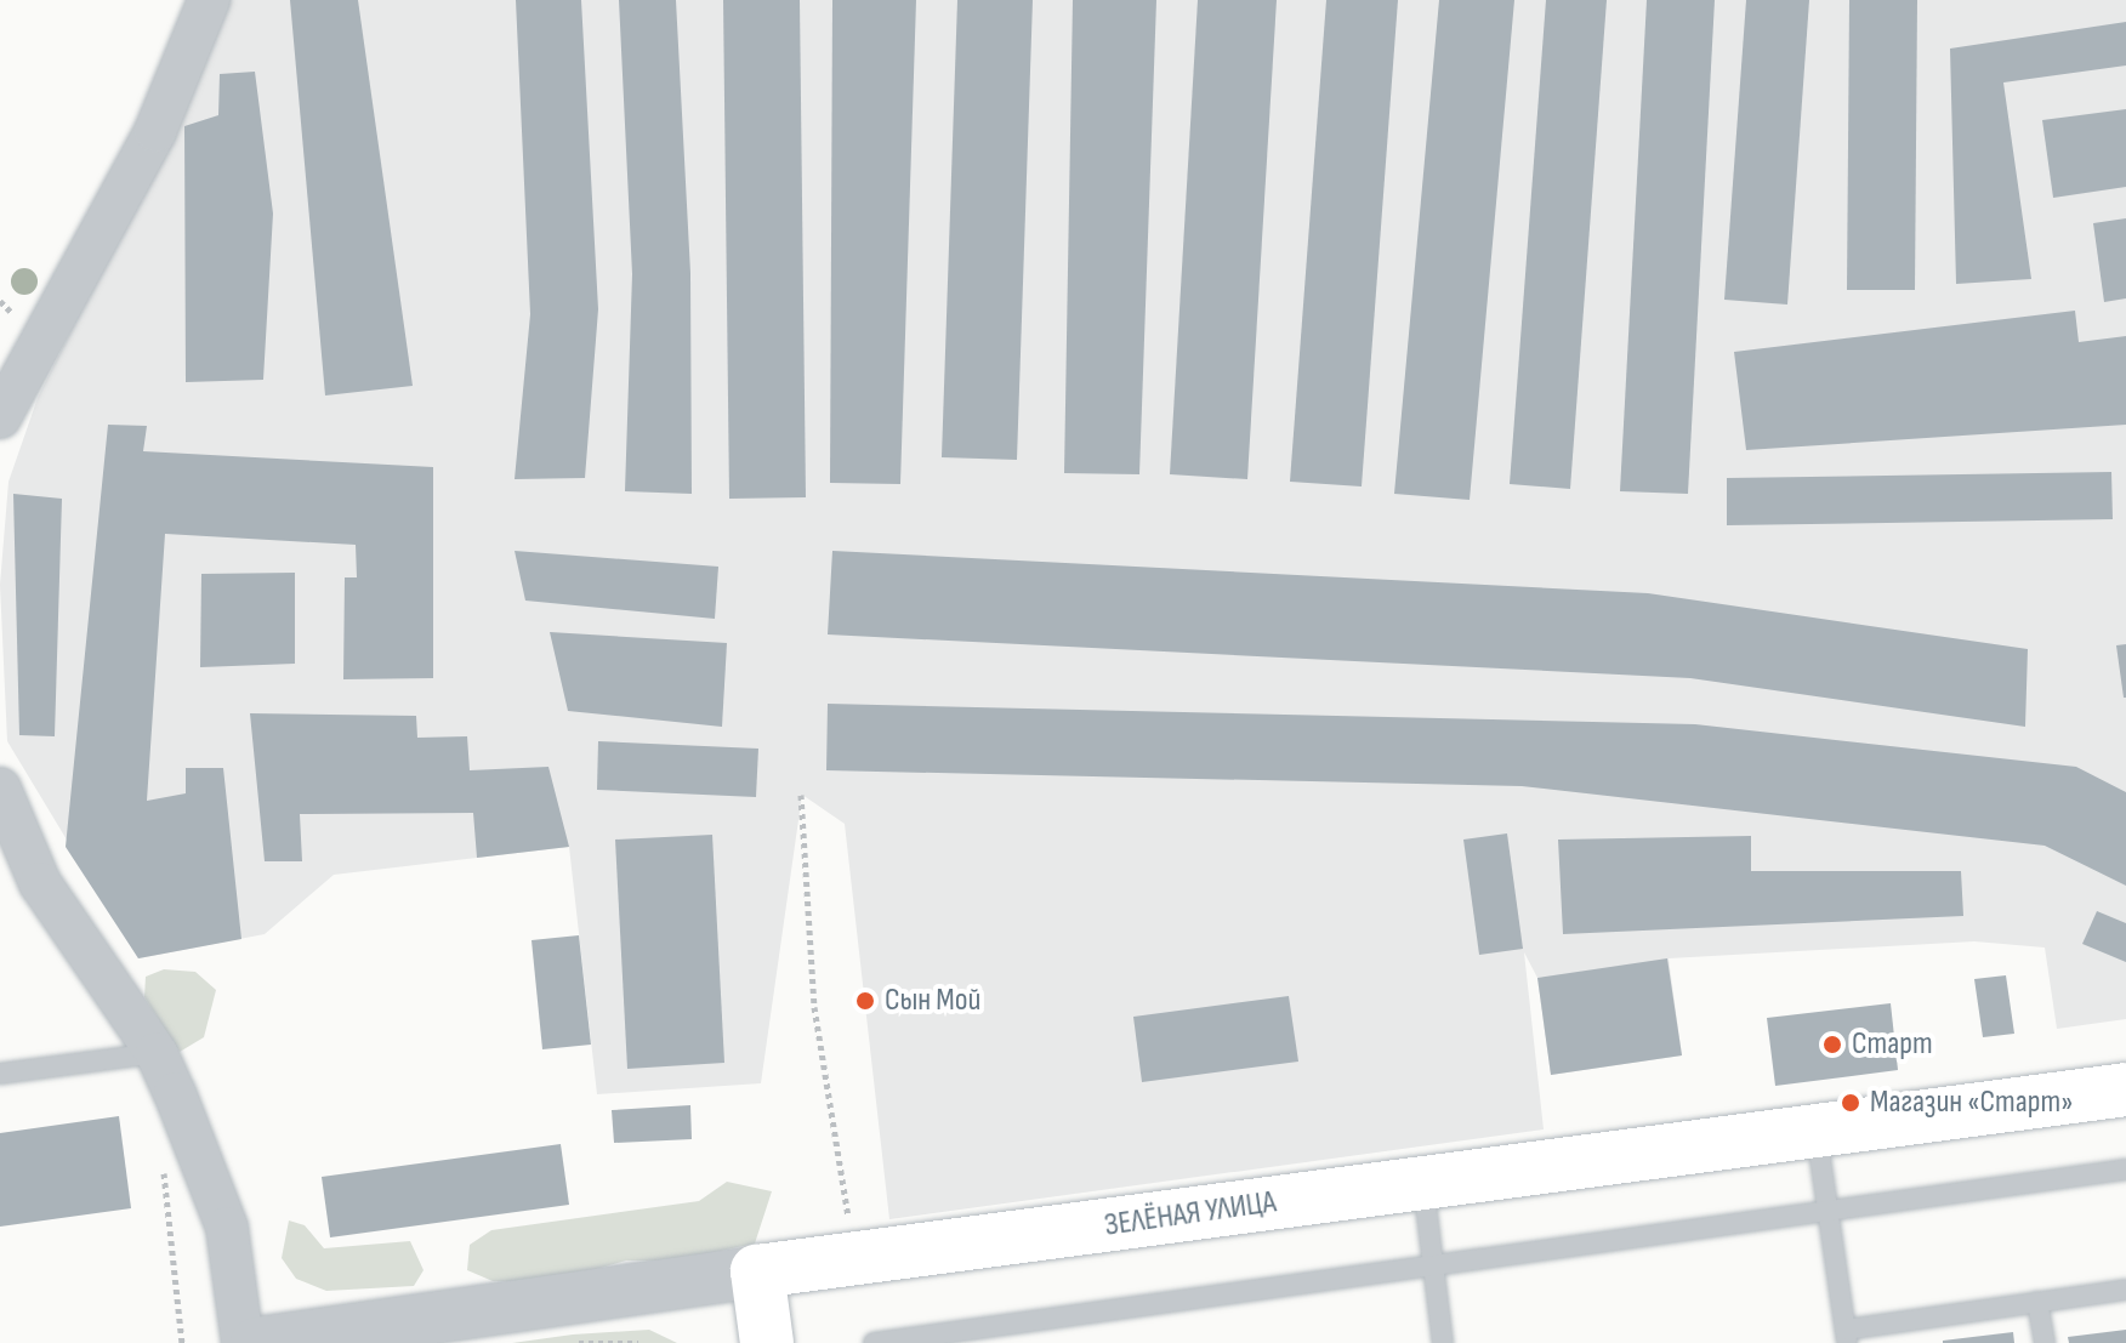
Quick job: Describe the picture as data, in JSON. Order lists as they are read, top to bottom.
{
  "streets": {
    "main road": ["ЗЕЛЁНАЯ УЛИЦА"]
  },
  "places": ["Сын Мой", "Старт", "Магазин «Старт»"]
}
